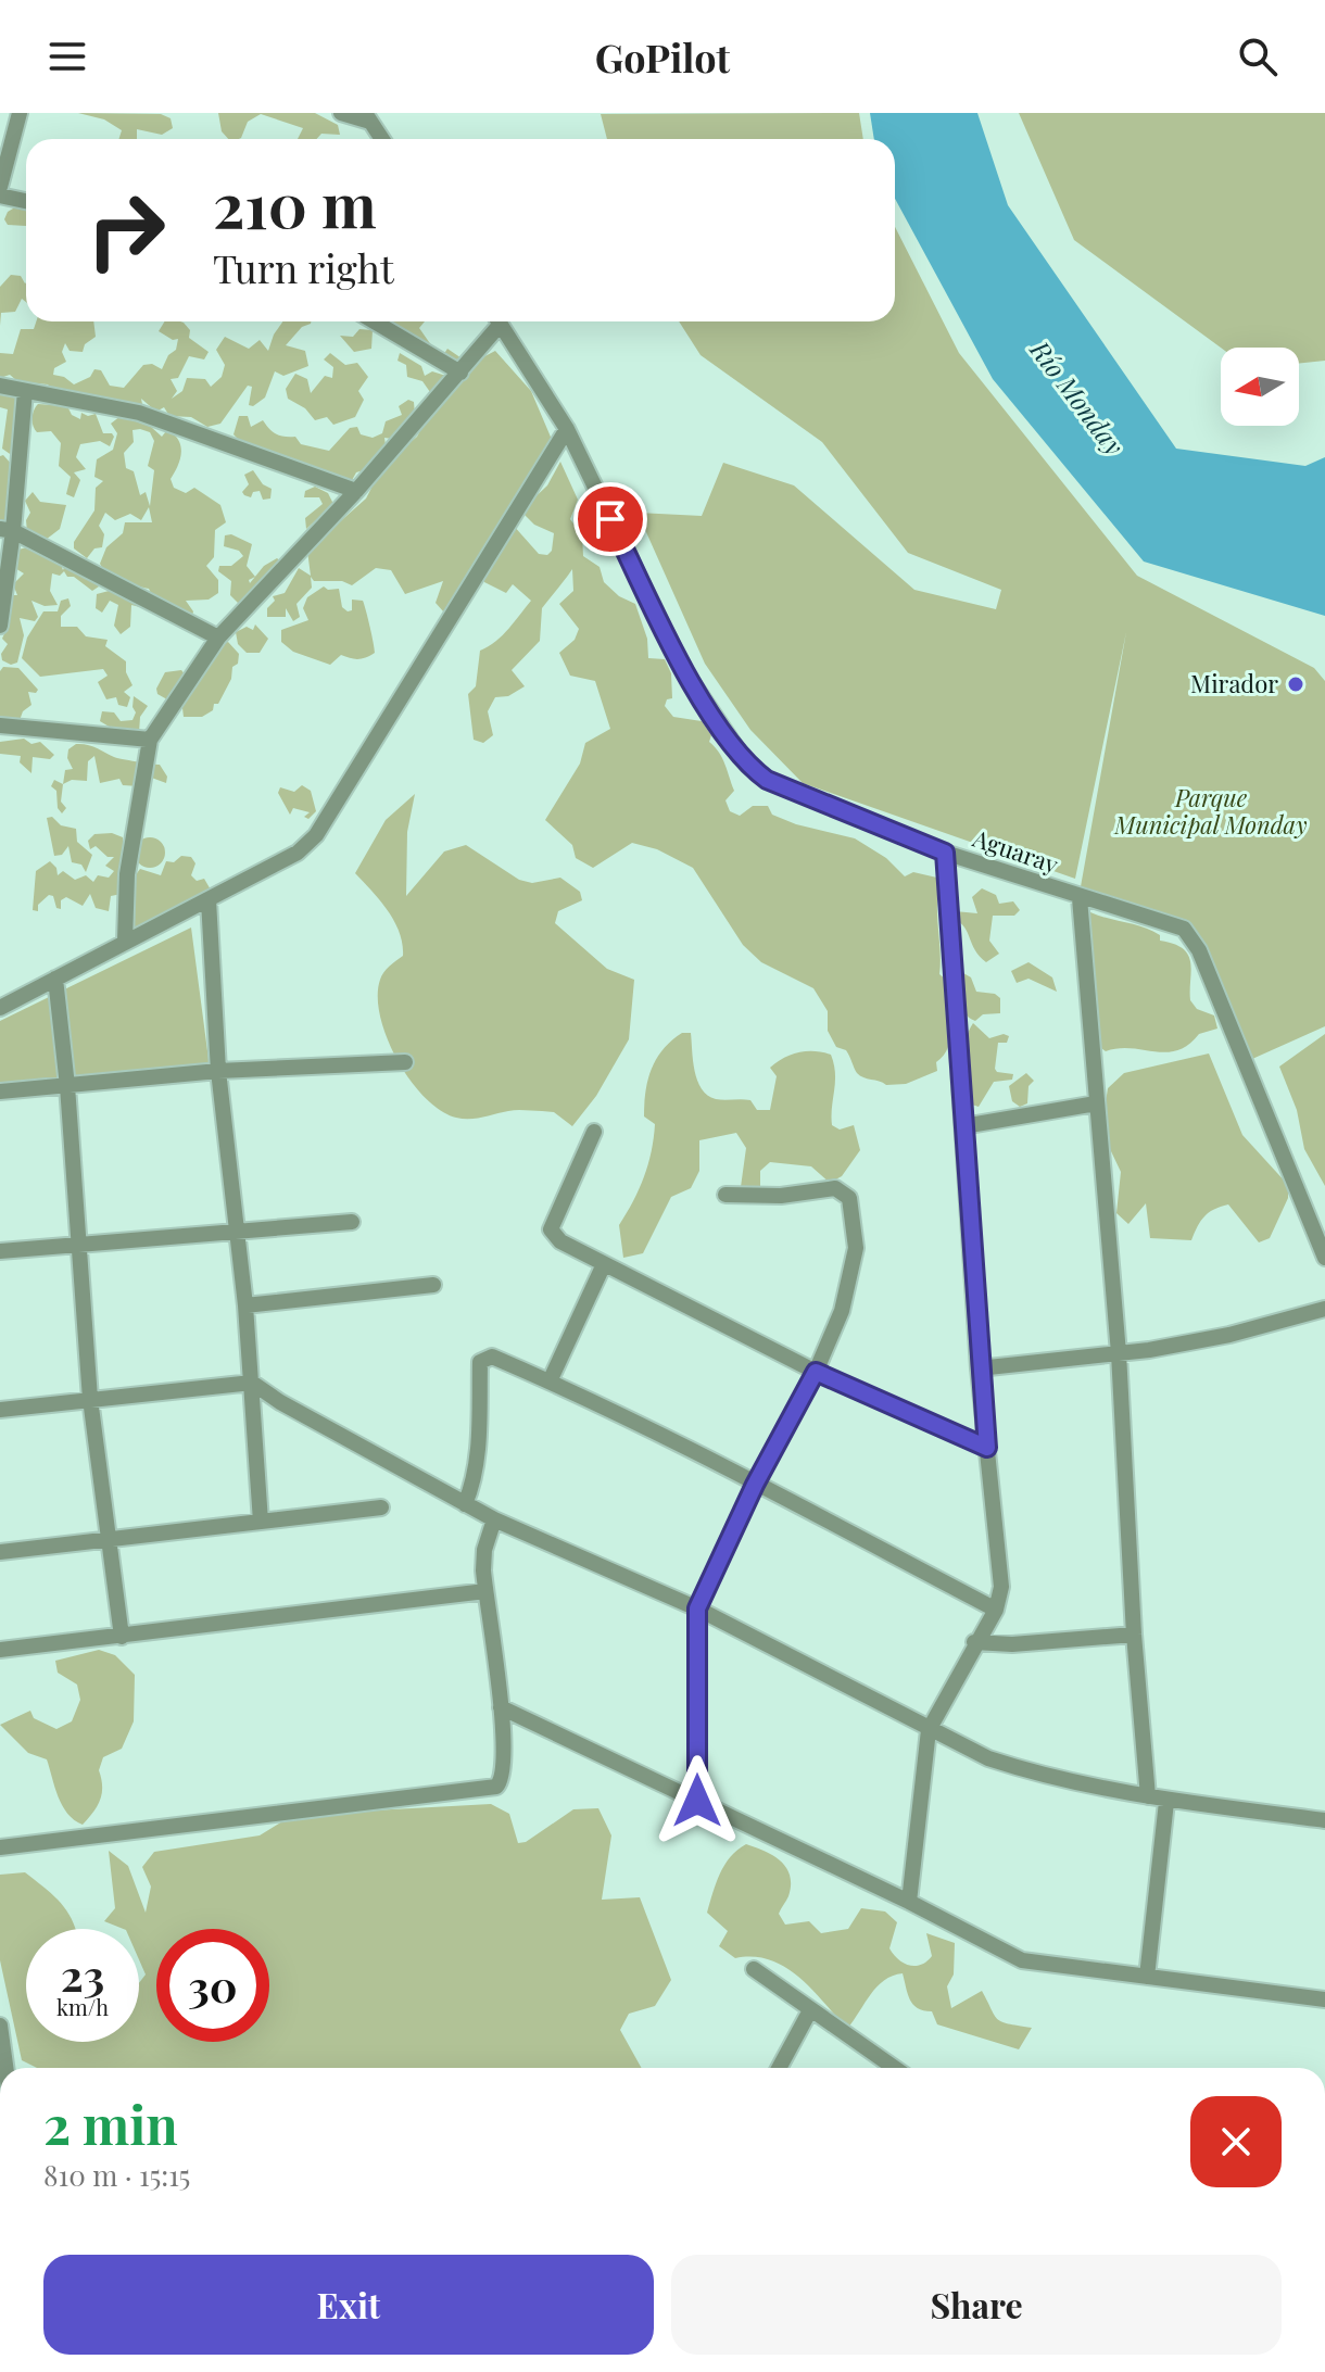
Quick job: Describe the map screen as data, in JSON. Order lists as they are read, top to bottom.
{
  "streets": {
    "street": ["Aguaray"]
  },
  "water": ["Río Monday"],
  "parks": ["Parque Municipal Monday"],
  "places": ["Mirador"],
  "north": "left",
  "page": {
    "header": "GoPilot",
    "turn": ["210 m", "Turn right"],
    "speed": "23 km/h",
    "limit": "30",
    "heading": ["2 min", "810 m · 15:15"],
    "buttons": ["Exit", "Share"]
  }
}
